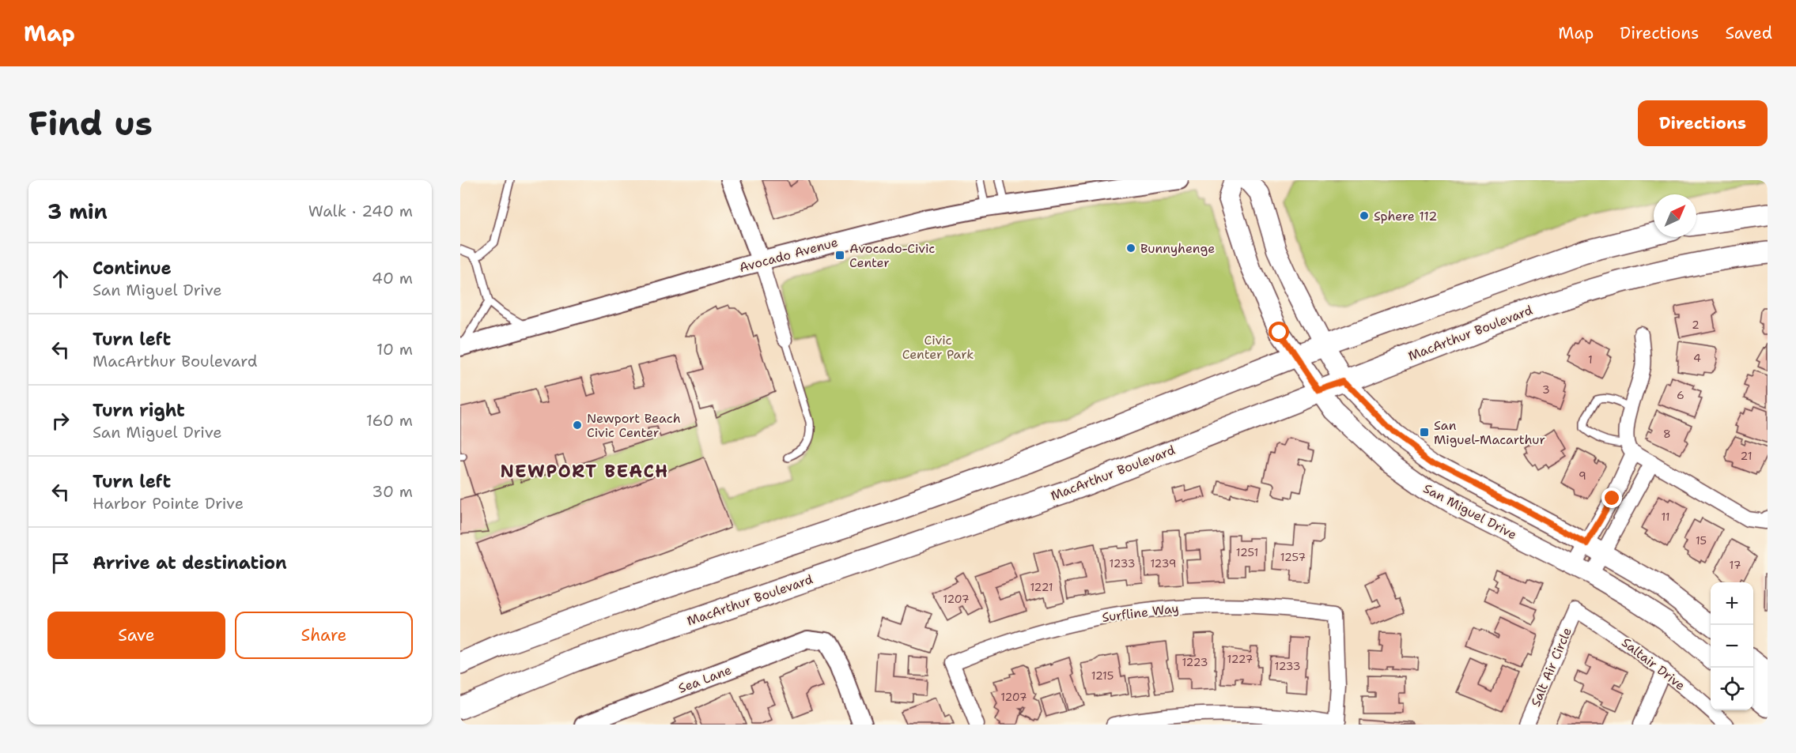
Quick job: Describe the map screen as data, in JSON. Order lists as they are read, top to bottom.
{
  "streets": {
    "main road": ["MacArthur Boulevard", "San Miguel Drive"],
    "street": [
      "Avocado Avenue",
      "Surfline Way",
      "Saltair Drive",
      "Salt Air Circle",
      "Sea Lane"
    ]
  },
  "crossings": [
    ["MacArthur Boulevard", "San Miguel Drive"],
    ["Saltair Drive", "Salt Air Circle"]
  ],
  "districts": ["NEWPORT BEACH"],
  "parks": ["Civic Center Park"],
  "places": {
    "other": ["Sphere 112", "Bunnyhenge", "Newport Beach Civic Center"],
    "transit": ["Avocado-Civic Center", "San Miguel-Macarthur"]
  },
  "house_numbers": [
    "2",
    "4",
    "1",
    "3",
    "6",
    "8",
    "21",
    "9",
    "11",
    "15",
    "1251",
    "1257",
    "1233",
    "1239",
    "17",
    "1221",
    "1207",
    "1227",
    "1223",
    "1233",
    "1215",
    "1207"
  ],
  "north": "top right",
  "page": {
    "header": "Map",
    "nav": ["Map", "Directions", "Saved"],
    "buttons": [
      "Directions",
      ["Save", "Share"]
    ],
    "title": "Find us",
    "heading": ["3 min", "Walk · 240 m"],
    "list": [
      ["Continue", "San Miguel Drive", "40 m"],
      ["Turn left", "MacArthur Boulevard", "10 m"],
      ["Turn right", "San Miguel Drive", "160 m"],
      ["Turn left", "Harbor Pointe Drive", "30 m"],
      "Arrive at destination"
    ],
    "map_buttons": ["+", "−"]
  }
}
